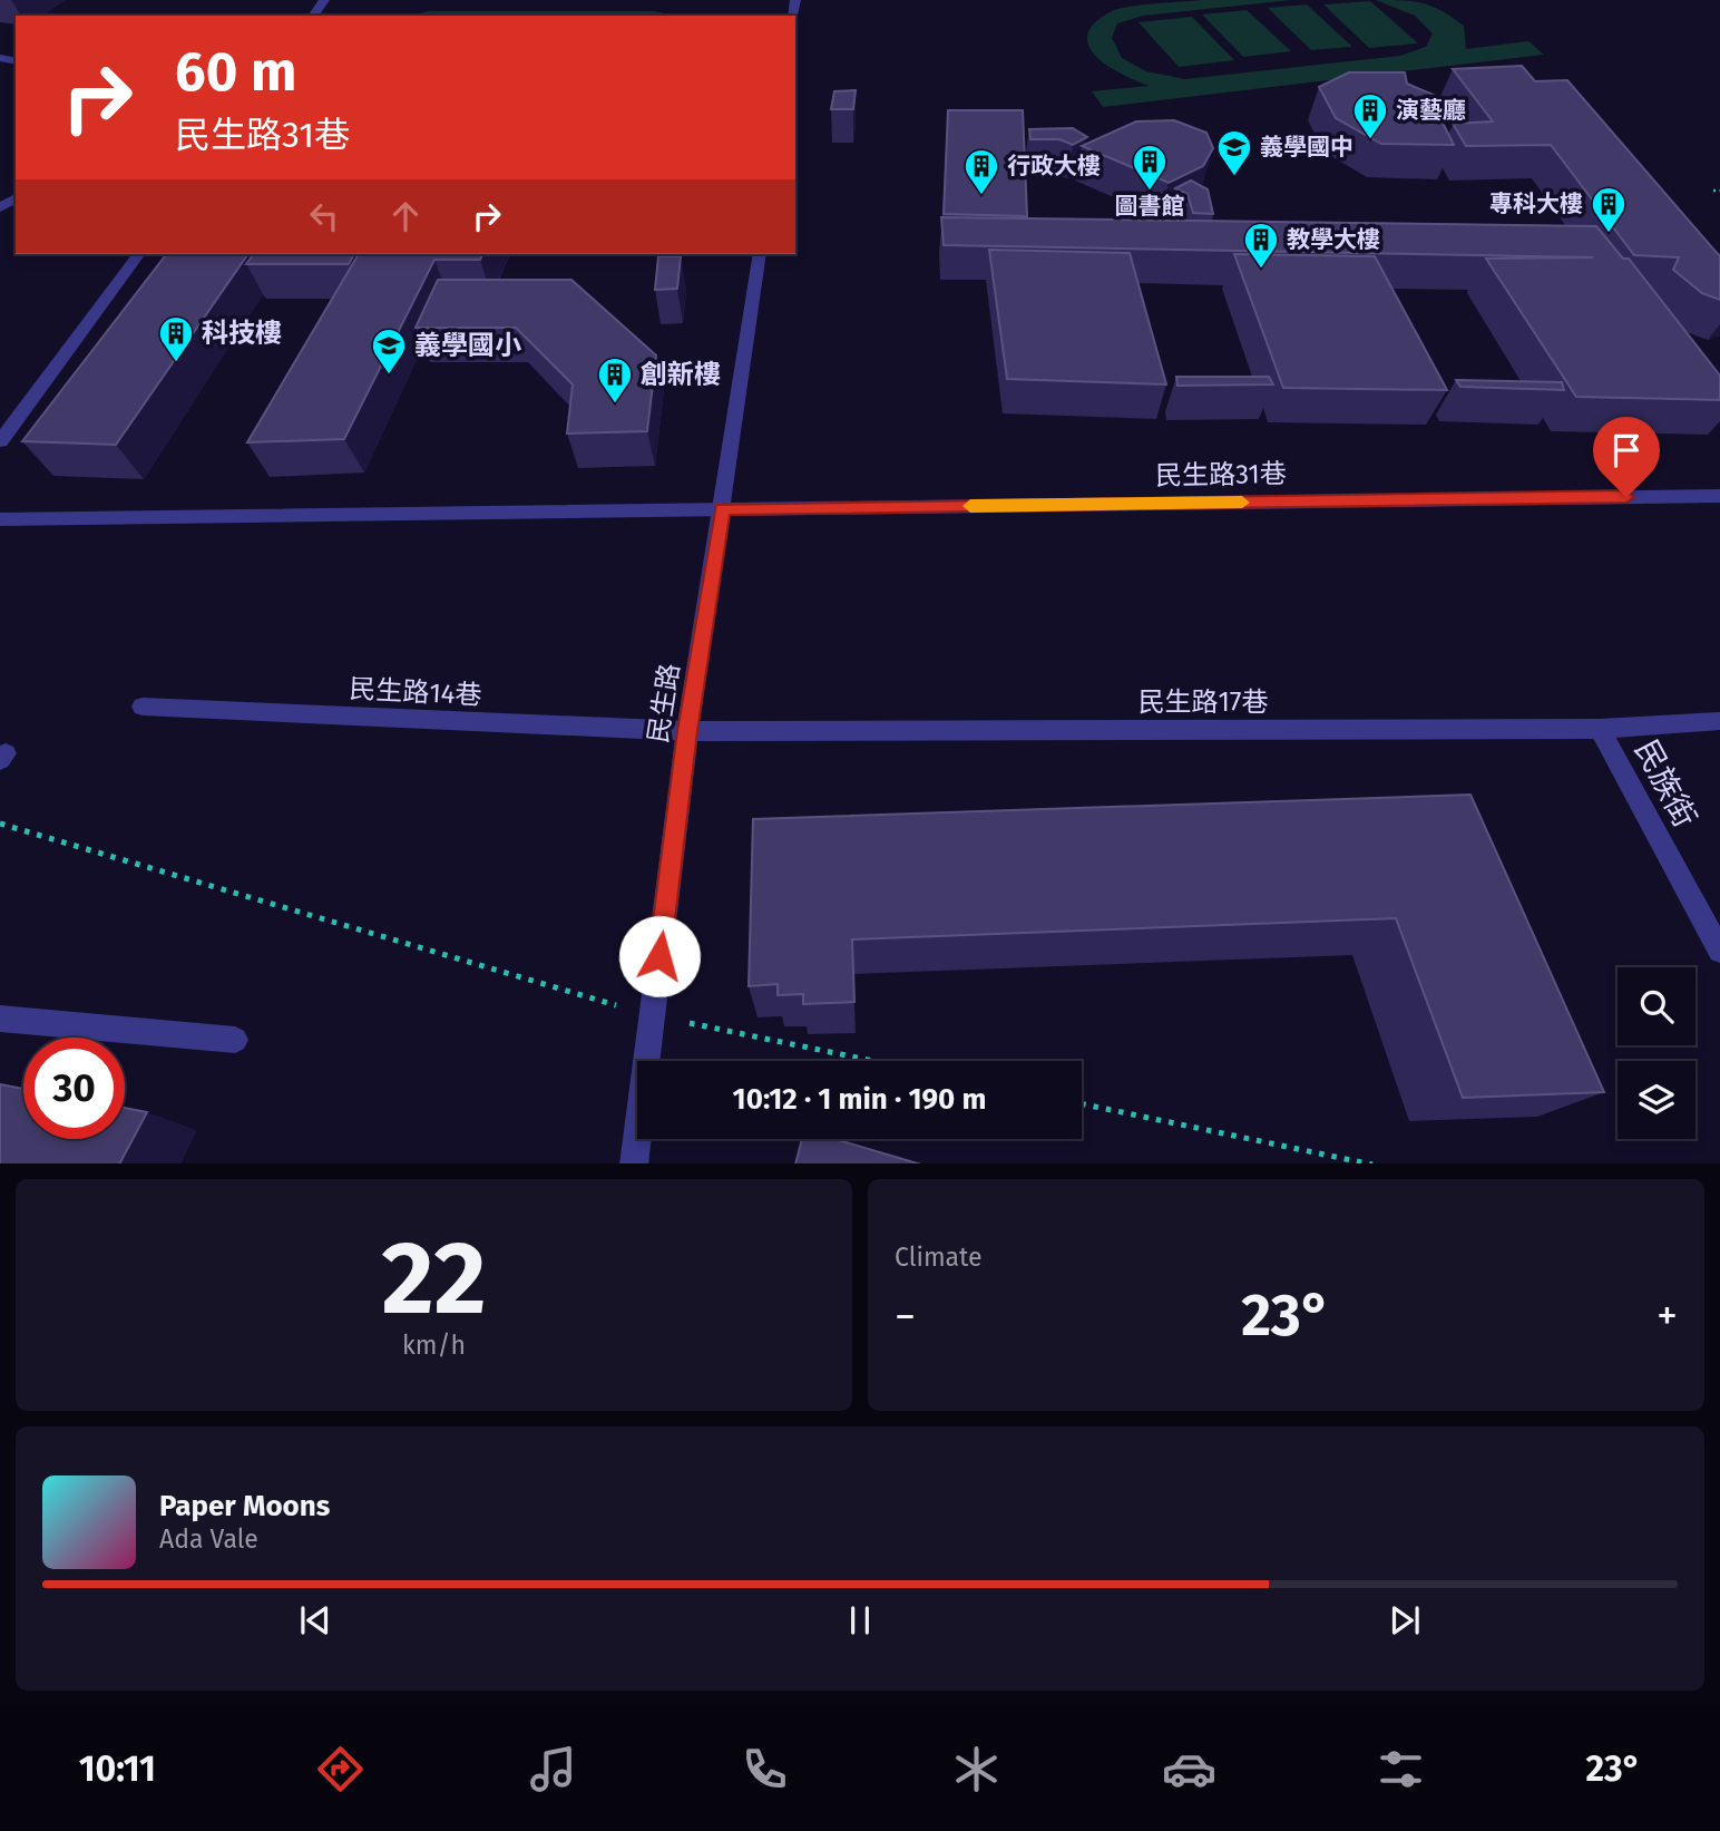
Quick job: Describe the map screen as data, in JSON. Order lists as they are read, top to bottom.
{
  "streets": {
    "street": [
      "民生路31巷",
      "民生路14巷",
      "民生路17巷",
      "民生路",
      "民族街"
    ]
  },
  "crossings": [
    ["民生路31巷", "民生路"],
    ["民生路14巷", "民生路17巷"],
    ["民生路14巷", "民生路"],
    ["民生路17巷", "民生路"],
    ["民生路17巷", "民族街"]
  ],
  "places": {
    "building": [
      "演藝廳",
      "圖書館",
      "行政大樓",
      "專科大樓",
      "教學大樓",
      "科技樓",
      "創新樓"
    ],
    "school or university": ["義學國中", "義學國小"]
  },
  "page": {
    "turn": ["60 m", "民生路31巷"],
    "limit": "30",
    "trip": "10:12 · 1 min · 190 m",
    "tile": [
      ["22", "km/h"],
      "Climate"
    ],
    "heat": ["−", "23°", "+"],
    "song": ["Paper Moons", "Ada Vale"],
    "tabs": ["10:11", "23°"]
  }
}
